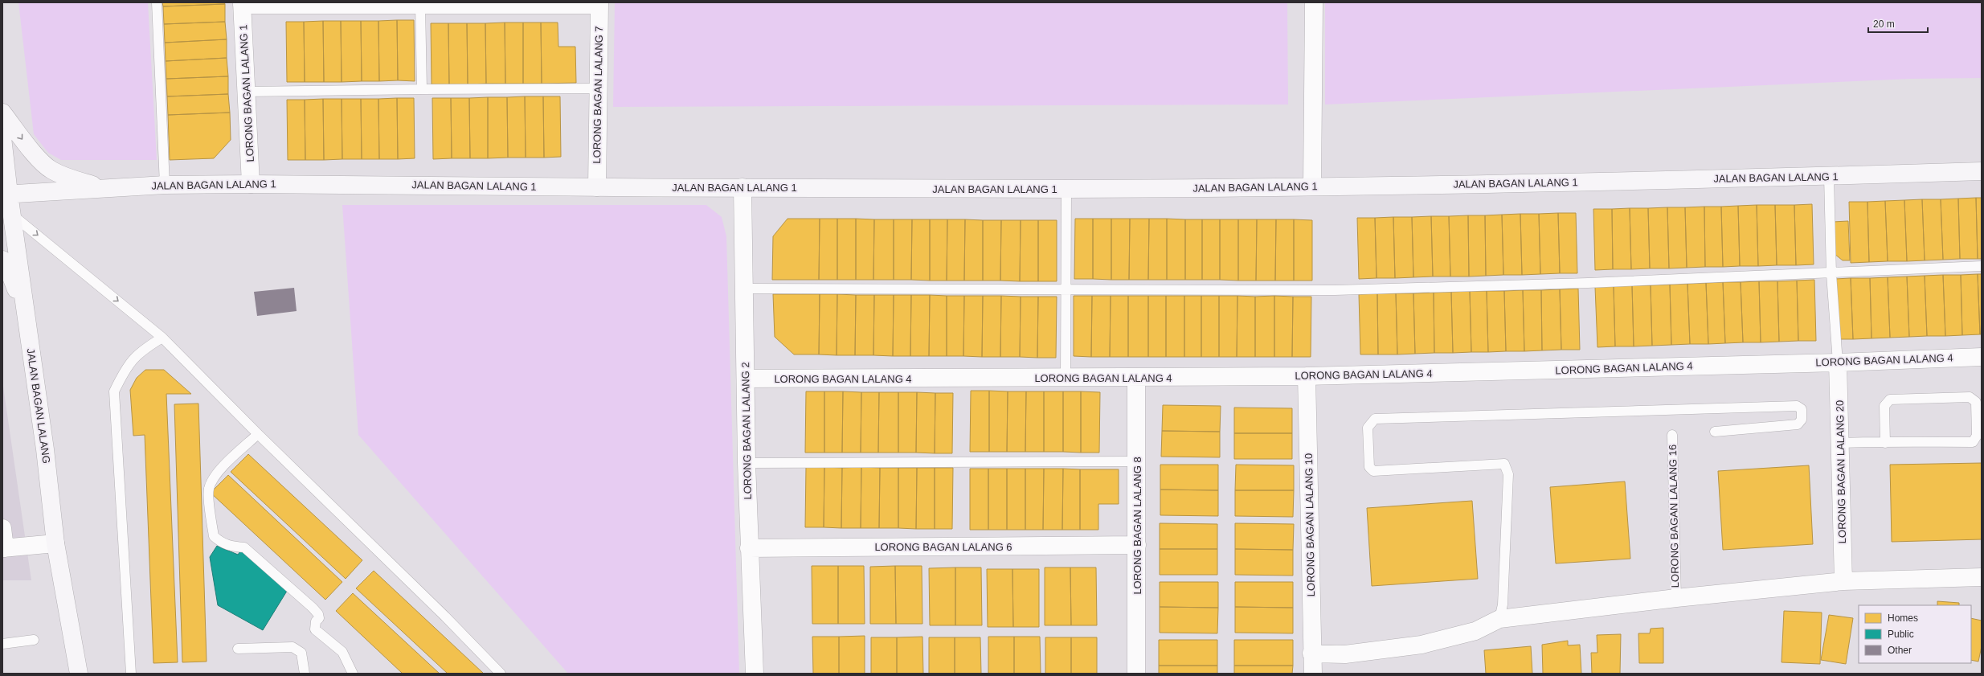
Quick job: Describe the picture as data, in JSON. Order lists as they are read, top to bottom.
{
  "streets": {
    "main road": ["JALAN BAGAN LALANG 1", "JALAN BAGAN LALANG"],
    "street": [
      "LORONG BAGAN LALANG 1",
      "LORONG BAGAN LALANG 7",
      "LORONG BAGAN LALANG 4",
      "LORONG BAGAN LALANG 2",
      "LORONG BAGAN LALANG 20",
      "LORONG BAGAN LALANG 10",
      "LORONG BAGAN LALANG 8",
      "LORONG BAGAN LALANG 6"
    ],
    "lane": ["LORONG BAGAN LALANG 16"]
  },
  "crossings": [
    ["LORONG BAGAN LALANG 1", "JALAN BAGAN LALANG 1"],
    ["LORONG BAGAN LALANG 7", "JALAN BAGAN LALANG 1"],
    ["JALAN BAGAN LALANG 1", "JALAN BAGAN LALANG"],
    ["JALAN BAGAN LALANG 1", "LORONG BAGAN LALANG 2"],
    ["LORONG BAGAN LALANG 4", "LORONG BAGAN LALANG 2"],
    ["LORONG BAGAN LALANG 4", "LORONG BAGAN LALANG 20"],
    ["LORONG BAGAN LALANG 4", "LORONG BAGAN LALANG 10"],
    ["LORONG BAGAN LALANG 4", "LORONG BAGAN LALANG 8"],
    ["LORONG BAGAN LALANG 2", "LORONG BAGAN LALANG 6"],
    ["LORONG BAGAN LALANG 8", "LORONG BAGAN LALANG 6"]
  ],
  "legend": ["Homes", "Public", "Other"],
  "scale_bar": "20 m"
}
